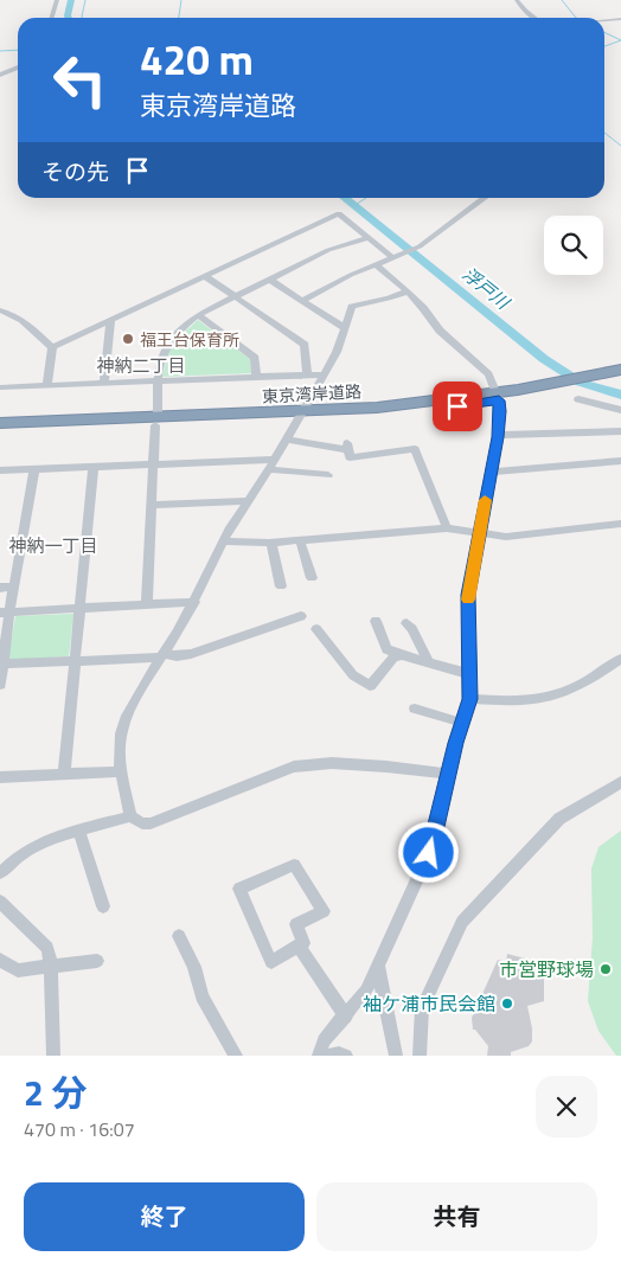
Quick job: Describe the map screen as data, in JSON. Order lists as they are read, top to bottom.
{
  "streets": {
    "highway": ["東京湾岸道路"]
  },
  "districts": ["神納二丁目", "神納一丁目"],
  "water": ["浮戸川"],
  "places": ["福王台保育所", "市営野球場", "袖ケ浦市民会館"],
  "page": {
    "turn": ["420 m", "東京湾岸道路"],
    "then": "その先",
    "heading": ["2 分", "470 m · 16:07"],
    "buttons": ["終了", "共有"]
  }
}
